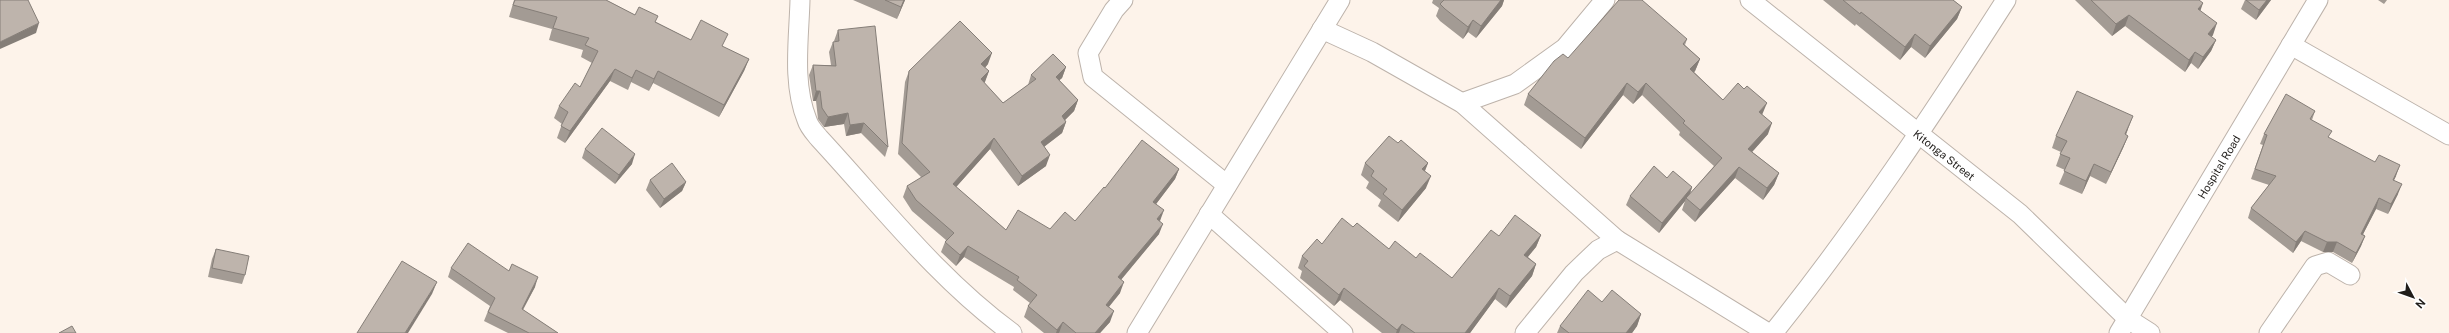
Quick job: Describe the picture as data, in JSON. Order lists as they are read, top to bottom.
{
  "streets": {
    "street": ["Kitonga Street", "Hospital Road"]
  },
  "crossings": [
    ["Kitonga Street", "Hospital Road"]
  ],
  "north": "bottom right"
}
